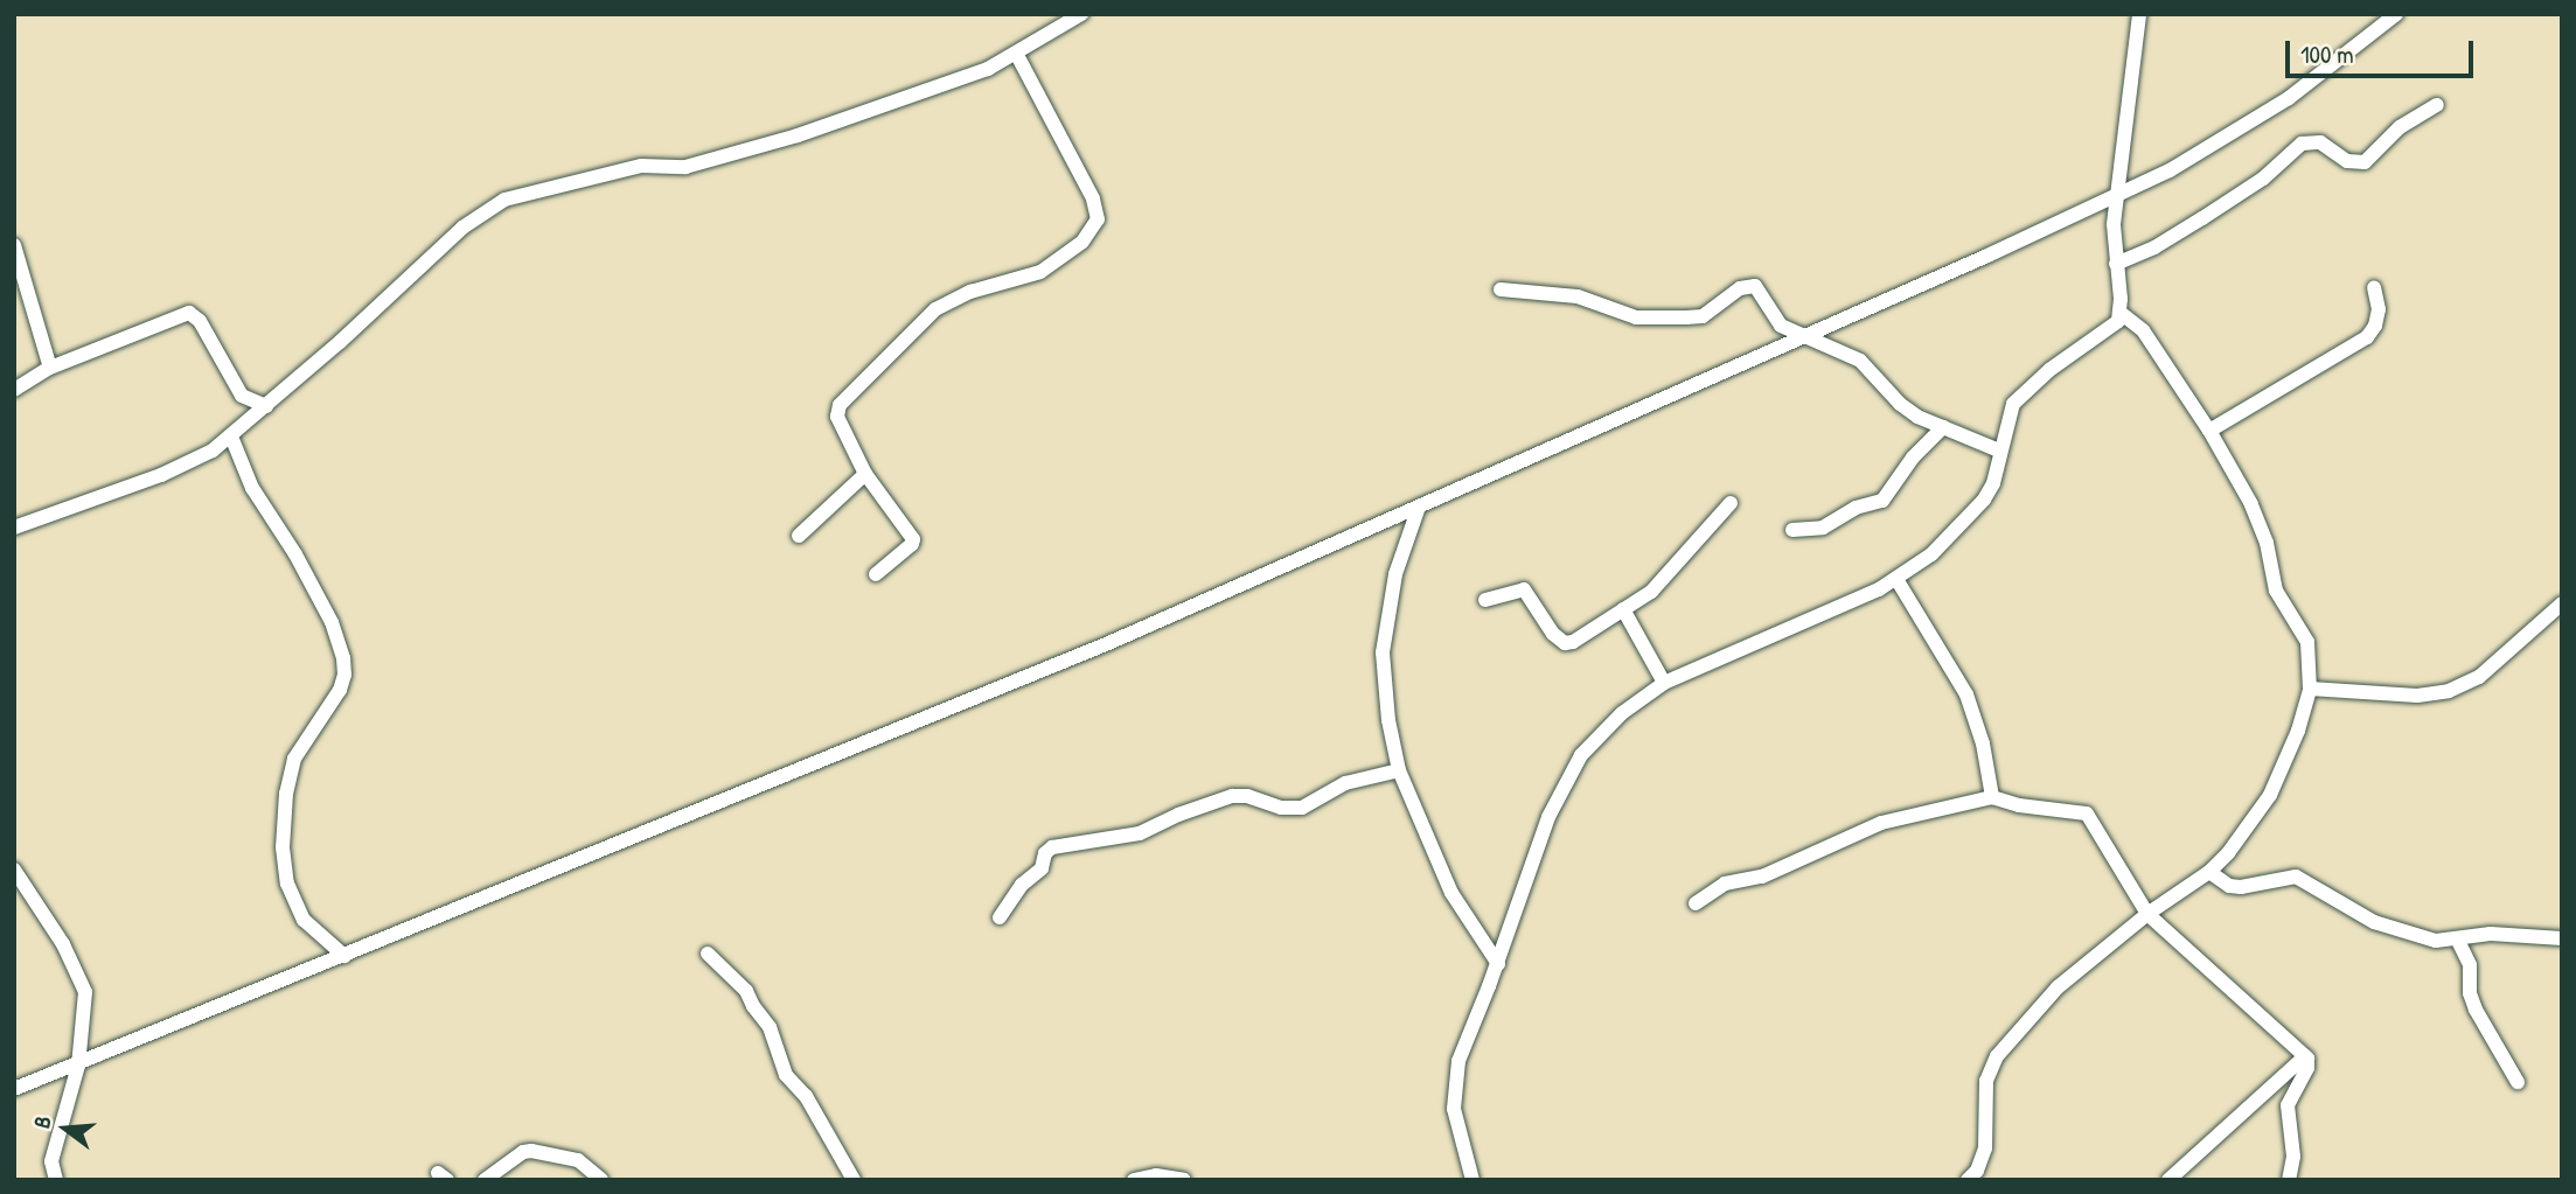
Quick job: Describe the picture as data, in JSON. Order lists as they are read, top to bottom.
{
  "scale_bar": "100 m",
  "north": "left"
}
